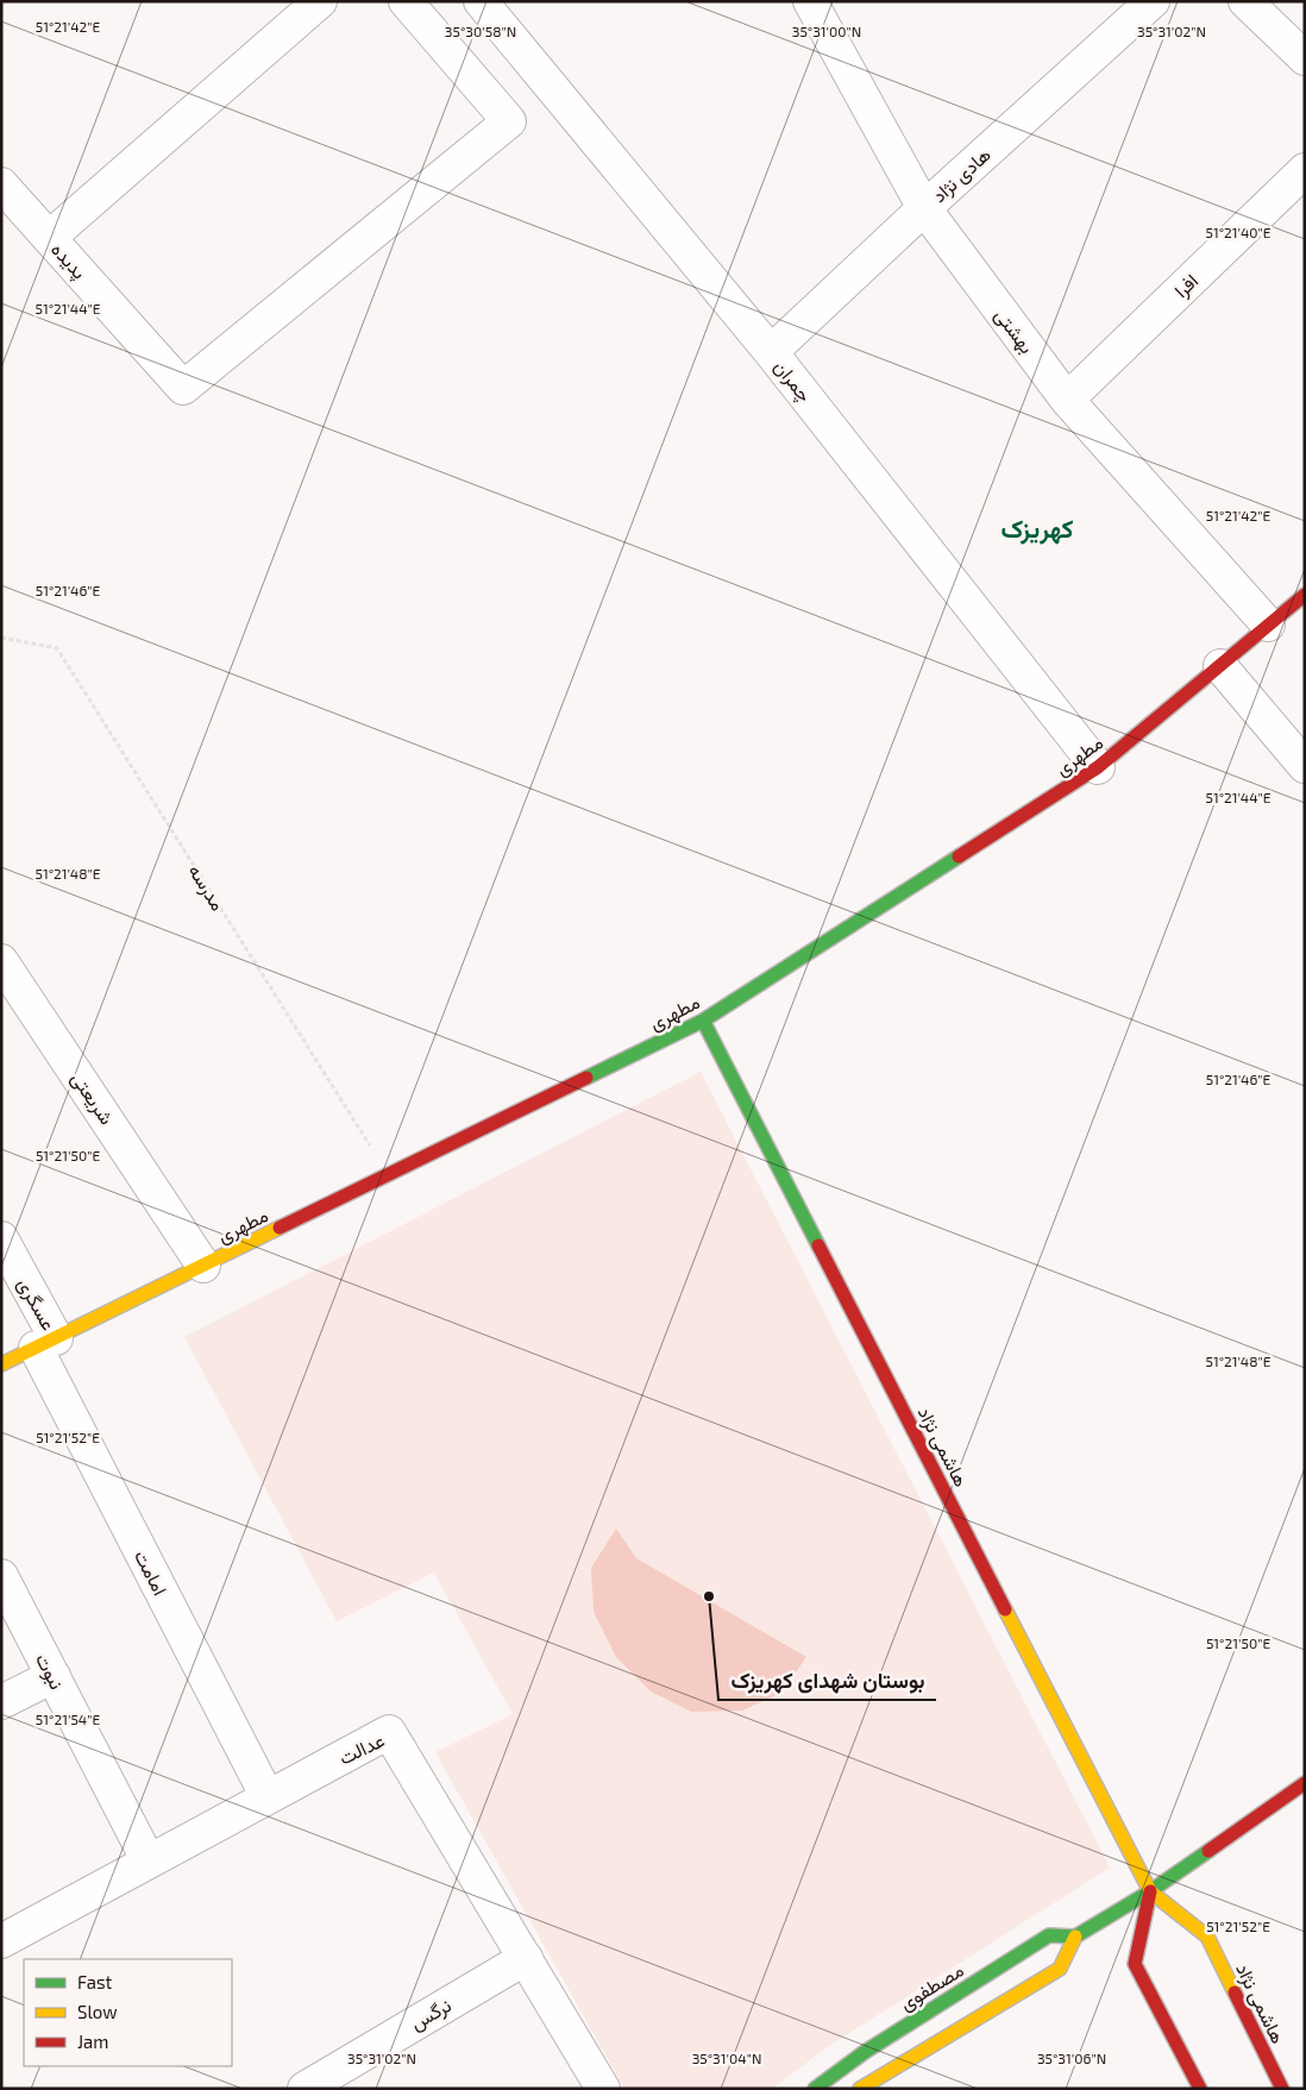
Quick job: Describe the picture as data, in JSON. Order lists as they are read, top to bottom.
{
  "streets": {
    "street": [
      "هادی نژاد",
      "پدیده",
      "افرا",
      "بهشتی",
      "چمران",
      "مطهری",
      "شریعتی",
      "عسگری",
      "هاشمی نژاد",
      "امامت",
      "نبوت",
      "عدالت",
      "مصطفوی",
      "نرگس"
    ],
    "path": ["مدرسه"]
  },
  "crossings": [
    ["هادی نژاد", "بهشتی"],
    ["هادی نژاد", "چمران"],
    ["افرا", "بهشتی"],
    ["بهشتی", "مطهری"],
    ["چمران", "مطهری"],
    ["مطهری", "مدرسه"],
    ["مطهری", "شریعتی"],
    ["مطهری", "عسگری"],
    ["مطهری", "هاشمی نژاد"],
    ["مطهری", "امامت"],
    ["عسگری", "امامت"],
    ["هاشمی نژاد", "مصطفوی"],
    ["امامت", "عدالت"],
    ["نبوت", "عدالت"],
    ["عدالت", "نرگس"]
  ],
  "districts": ["کهریزک"],
  "places": ["بوستان شهدای کهریزک"],
  "legend": ["Fast", "Slow", "Jam"],
  "coordinates": [
    "51°21'42\"E",
    "35°30'58\"N",
    "35°31'00\"N",
    "35°31'02\"N",
    "51°21'40\"E",
    "51°21'44\"E",
    "51°21'46\"E",
    "51°21'48\"E",
    "51°21'50\"E",
    "51°21'52\"E",
    "51°21'54\"E",
    "35°31'04\"N",
    "35°31'06\"N"
  ]
}
